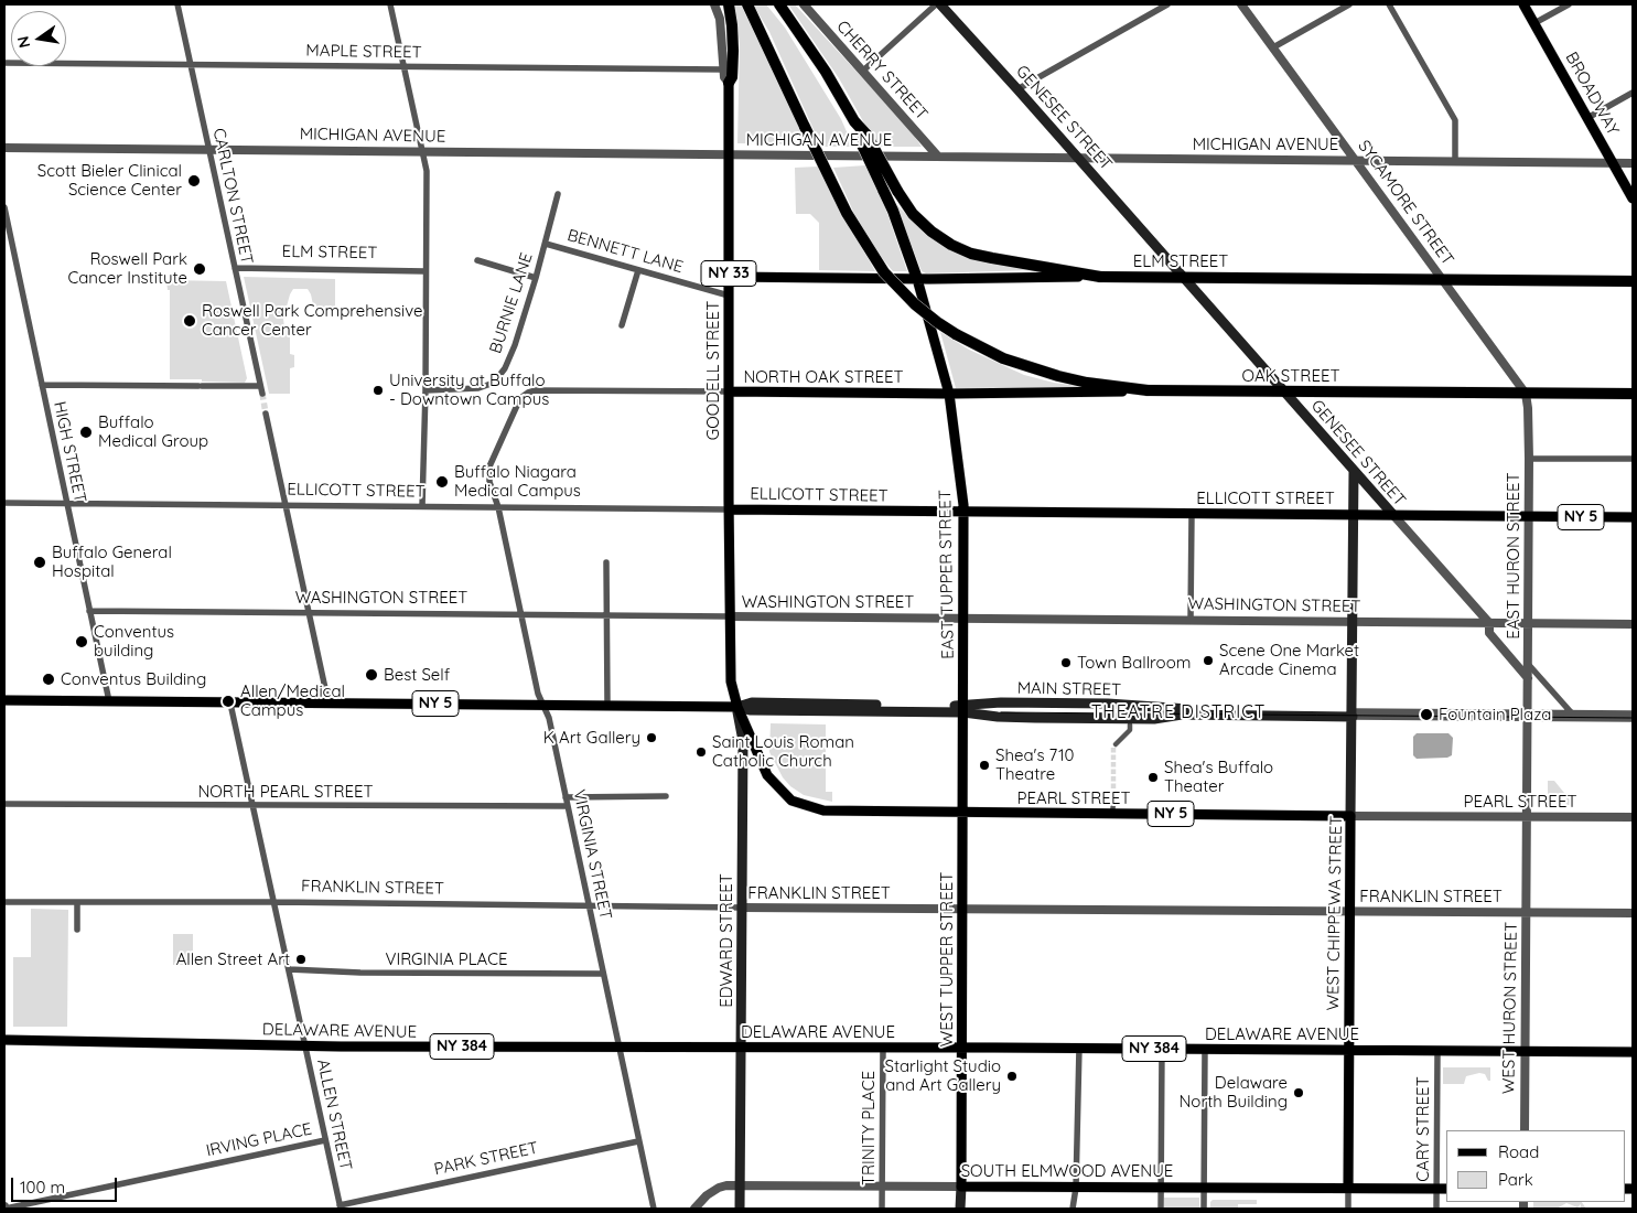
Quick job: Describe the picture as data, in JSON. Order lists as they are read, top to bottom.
{
  "streets": {
    "highway": ["ELM STREET", "NY 33", "OAK STREET"],
    "main road": [
      "BROADWAY",
      "GENESEE STREET",
      "GOODELL STREET",
      "NORTH OAK STREET",
      "ELLICOTT STREET",
      "NY 5",
      "EAST TUPPER STREET",
      "MAIN STREET",
      "PEARL STREET",
      "WEST CHIPPEWA STREET",
      "EDWARD STREET",
      "WEST TUPPER STREET",
      "DELAWARE AVENUE",
      "NY 384",
      "SOUTH ELMWOOD AVENUE"
    ],
    "street": [
      "MAPLE STREET",
      "CHERRY STREET",
      "MICHIGAN AVENUE",
      "CARLTON STREET",
      "SYCAMORE STREET",
      "BENNETT LANE",
      "BURNIE LANE",
      "HIGH STREET",
      "EAST HURON STREET",
      "WASHINGTON STREET",
      "NORTH PEARL STREET",
      "VIRGINIA STREET",
      "FRANKLIN STREET",
      "VIRGINIA PLACE",
      "WEST HURON STREET",
      "ALLEN STREET",
      "TRINITY PLACE",
      "CARY STREET",
      "IRVING PLACE",
      "PARK STREET"
    ]
  },
  "crossings": [
    ["MAPLE STREET", "CARLTON STREET"],
    ["MAPLE STREET", "GOODELL STREET"],
    ["CHERRY STREET", "MICHIGAN AVENUE"],
    ["BROADWAY", "MICHIGAN AVENUE"],
    ["GENESEE STREET", "MICHIGAN AVENUE"],
    ["GENESEE STREET", "ELM STREET"],
    ["GENESEE STREET", "OAK STREET"],
    ["GENESEE STREET", "ELLICOTT STREET"],
    ["GENESEE STREET", "EAST HURON STREET"],
    ["GENESEE STREET", "WASHINGTON STREET"],
    ["GENESEE STREET", "WEST CHIPPEWA STREET"],
    ["MICHIGAN AVENUE", "CARLTON STREET"],
    ["MICHIGAN AVENUE", "SYCAMORE STREET"],
    ["MICHIGAN AVENUE", "GOODELL STREET"],
    ["CARLTON STREET", "ELM STREET"],
    ["SYCAMORE STREET", "ELM STREET"],
    ["SYCAMORE STREET", "OAK STREET"],
    ["SYCAMORE STREET", "EAST HURON STREET"],
    ["BENNETT LANE", "BURNIE LANE"],
    ["BENNETT LANE", "GOODELL STREET"],
    ["ELM STREET", "GOODELL STREET"],
    ["ELM STREET", "EAST TUPPER STREET"],
    ["NY 33", "GOODELL STREET"],
    ["GOODELL STREET", "NORTH OAK STREET"],
    ["GOODELL STREET", "ELLICOTT STREET"],
    ["GOODELL STREET", "NY 5"],
    ["GOODELL STREET", "WASHINGTON STREET"],
    ["GOODELL STREET", "PEARL STREET"],
    ["GOODELL STREET", "EDWARD STREET"],
    ["OAK STREET", "NORTH OAK STREET"],
    ["OAK STREET", "EAST HURON STREET"],
    ["OAK STREET", "EAST TUPPER STREET"],
    ["NORTH OAK STREET", "ELLICOTT STREET"],
    ["NORTH OAK STREET", "EAST TUPPER STREET"],
    ["NORTH OAK STREET", "VIRGINIA STREET"],
    ["HIGH STREET", "ELLICOTT STREET"],
    ["HIGH STREET", "NY 5"],
    ["HIGH STREET", "WASHINGTON STREET"],
    ["ELLICOTT STREET", "EAST HURON STREET"],
    ["ELLICOTT STREET", "EAST TUPPER STREET"],
    ["ELLICOTT STREET", "VIRGINIA STREET"],
    ["ELLICOTT STREET", "WEST CHIPPEWA STREET"],
    ["NY 5", "PEARL STREET"],
    ["NY 5", "VIRGINIA STREET"],
    ["NY 5", "EDWARD STREET"],
    ["NY 5", "ALLEN STREET"],
    ["EAST HURON STREET", "WASHINGTON STREET"],
    ["EAST HURON STREET", "MAIN STREET"],
    ["EAST HURON STREET", "WEST HURON STREET"],
    ["EAST TUPPER STREET", "WASHINGTON STREET"],
    ["EAST TUPPER STREET", "MAIN STREET"],
    ["EAST TUPPER STREET", "WEST TUPPER STREET"],
    ["WASHINGTON STREET", "VIRGINIA STREET"],
    ["WASHINGTON STREET", "WEST CHIPPEWA STREET"],
    ["MAIN STREET", "WEST CHIPPEWA STREET"],
    ["MAIN STREET", "WEST TUPPER STREET"],
    ["MAIN STREET", "WEST HURON STREET"],
    ["NORTH PEARL STREET", "VIRGINIA STREET"],
    ["NORTH PEARL STREET", "ALLEN STREET"],
    ["PEARL STREET", "WEST CHIPPEWA STREET"],
    ["PEARL STREET", "EDWARD STREET"],
    ["PEARL STREET", "WEST TUPPER STREET"],
    ["PEARL STREET", "WEST HURON STREET"],
    ["VIRGINIA STREET", "FRANKLIN STREET"],
    ["VIRGINIA STREET", "VIRGINIA PLACE"],
    ["VIRGINIA STREET", "DELAWARE AVENUE"],
    ["VIRGINIA STREET", "PARK STREET"],
    ["FRANKLIN STREET", "WEST CHIPPEWA STREET"],
    ["FRANKLIN STREET", "EDWARD STREET"],
    ["FRANKLIN STREET", "WEST TUPPER STREET"],
    ["FRANKLIN STREET", "WEST HURON STREET"],
    ["FRANKLIN STREET", "ALLEN STREET"],
    ["WEST CHIPPEWA STREET", "DELAWARE AVENUE"],
    ["WEST CHIPPEWA STREET", "SOUTH ELMWOOD AVENUE"],
    ["EDWARD STREET", "DELAWARE AVENUE"],
    ["EDWARD STREET", "SOUTH ELMWOOD AVENUE"],
    ["VIRGINIA PLACE", "ALLEN STREET"],
    ["WEST TUPPER STREET", "DELAWARE AVENUE"],
    ["WEST TUPPER STREET", "SOUTH ELMWOOD AVENUE"],
    ["WEST HURON STREET", "DELAWARE AVENUE"],
    ["DELAWARE AVENUE", "ALLEN STREET"],
    ["DELAWARE AVENUE", "TRINITY PLACE"],
    ["DELAWARE AVENUE", "CARY STREET"],
    ["ALLEN STREET", "IRVING PLACE"],
    ["ALLEN STREET", "PARK STREET"],
    ["TRINITY PLACE", "SOUTH ELMWOOD AVENUE"],
    ["CARY STREET", "SOUTH ELMWOOD AVENUE"]
  ],
  "districts": ["THEATRE DISTRICT"],
  "places": [
    "Scott Bieler Clinical Science Center",
    "Roswell Park Cancer Institute",
    "Roswell Park Comprehensive Cancer Center",
    "University at Buffalo - Downtown Campus",
    "Buffalo Medical Group",
    "Buffalo Niagara Medical Campus",
    "Buffalo General Hospital",
    "Conventus building",
    "Scene One Market Arcade Cinema",
    "Town Ballroom",
    "Best Self",
    "Conventus Building",
    "Allen/Medical Campus",
    "Fountain Plaza",
    "K Art Gallery",
    "Saint Louis Roman Catholic Church",
    "Shea's 710 Theatre",
    "Shea's Buffalo Theater",
    "Allen Street Art",
    "Starlight Studio and Art Gallery",
    "Delaware North Building"
  ],
  "legend": ["Road", "Park"],
  "scale_bar": "100 m",
  "north": "left"
}
